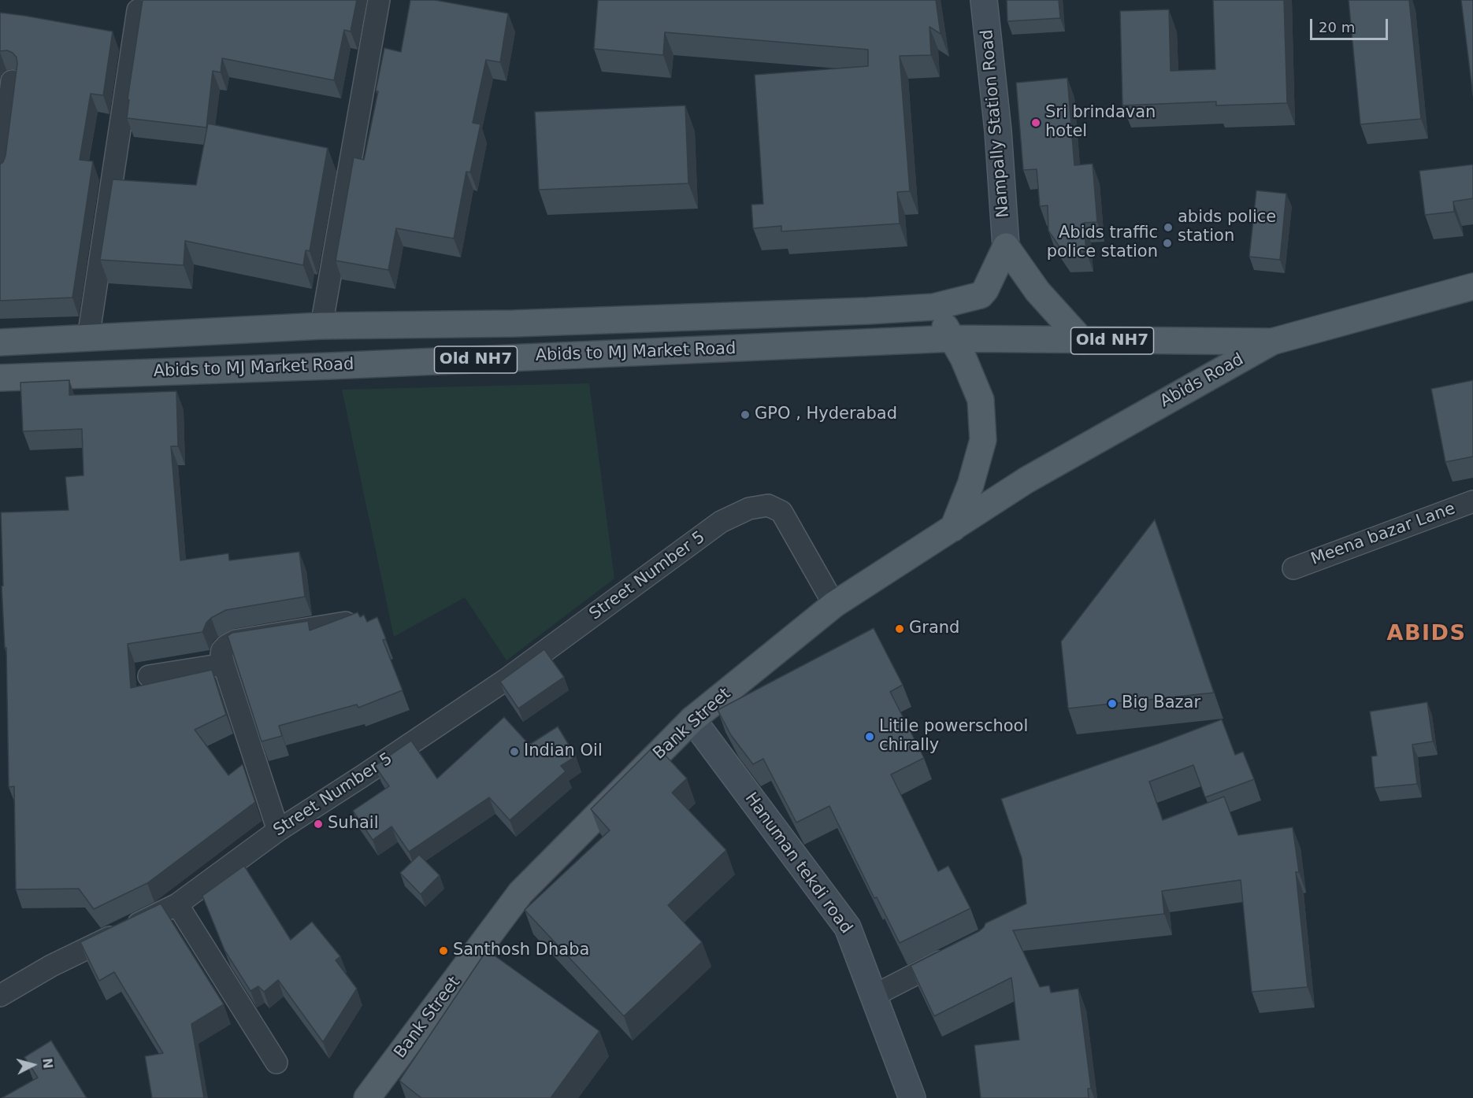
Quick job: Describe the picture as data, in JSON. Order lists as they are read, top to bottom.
{
  "streets": {
    "main road": [
      "Old NH7",
      "Abids to MJ Market Road",
      "Abids Road",
      "Bank Street"
    ],
    "street": [
      "Nampally Station Road",
      "Meena bazar Lane",
      "Street Number 5",
      "Hanuman tekdi road"
    ]
  },
  "crossings": [
    ["Nampally Station Road", "Abids to MJ Market Road"],
    ["Abids to MJ Market Road", "Abids Road"],
    ["Abids Road", "Bank Street"],
    ["Street Number 5", "Bank Street"],
    ["Bank Street", "Hanuman tekdi road"]
  ],
  "districts": ["ABIDS"],
  "places": [
    "Sri brindavan hotel",
    "abids police station",
    "Abids traffic police station",
    "GPO , Hyderabad",
    "Grand",
    "Big Bazar",
    "Litile powerschool chirally",
    "Indian Oil",
    "Suhail",
    "Santhosh Dhaba"
  ],
  "scale_bar": "20 m",
  "north": "right"
}
